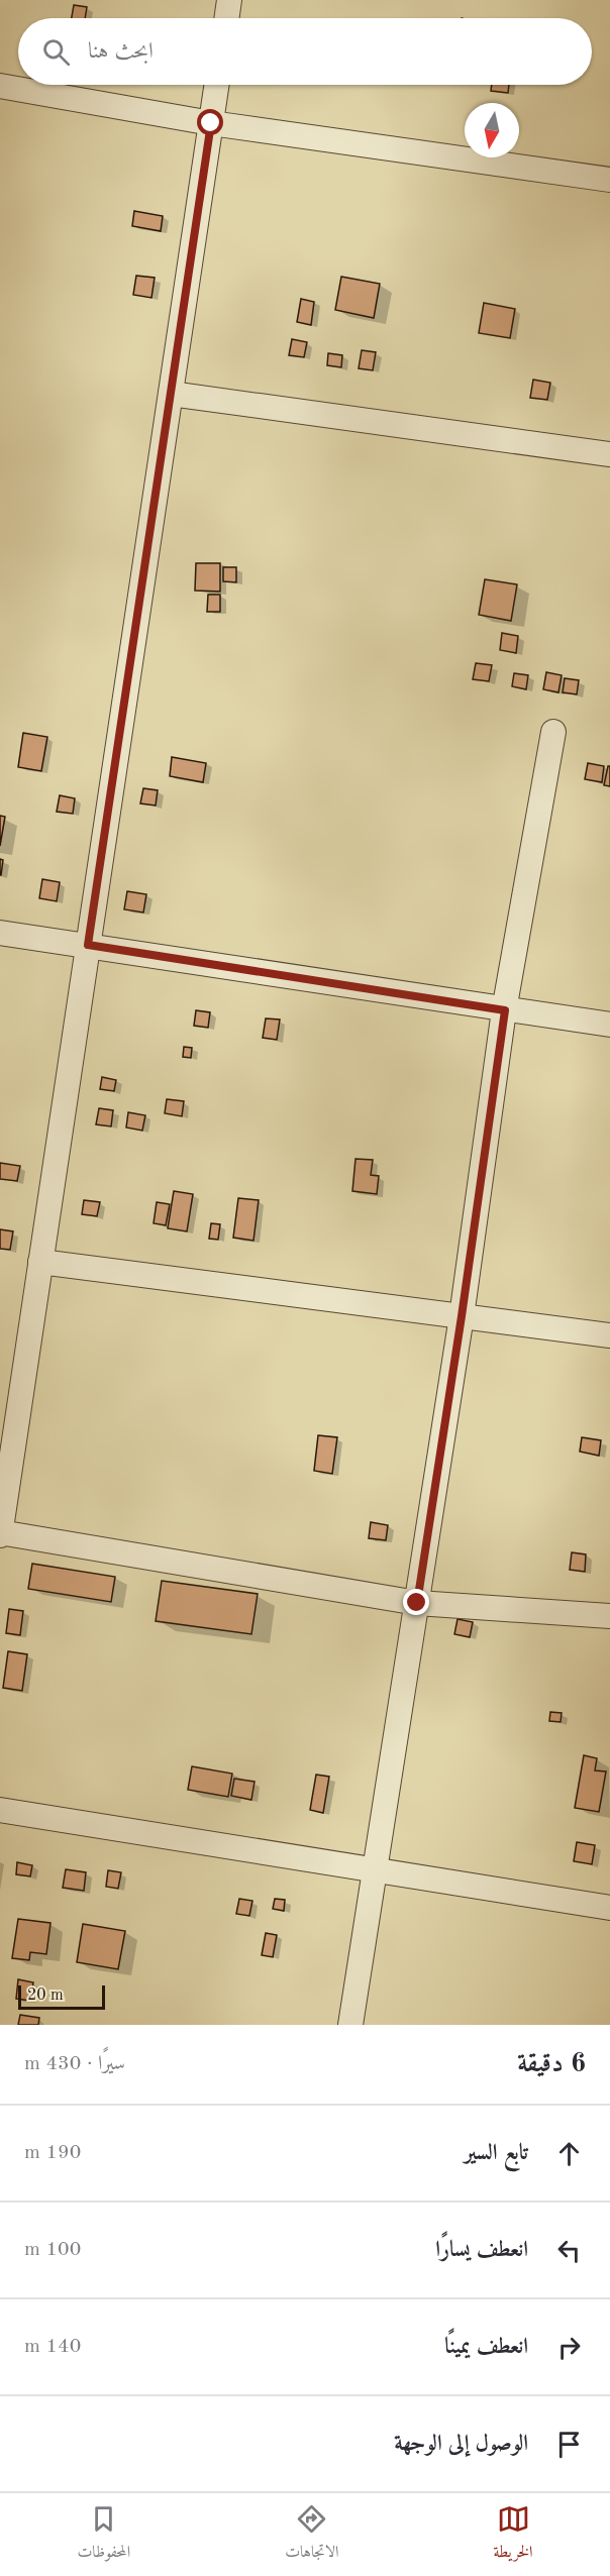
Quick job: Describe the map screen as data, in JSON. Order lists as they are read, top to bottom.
{
  "scale_bar": "20 m",
  "north": "bottom",
  "page": {
    "search": "ابحث هنا",
    "scale": "20 m",
    "heading": ["6 دقيقة", "سيرًا · 430 m"],
    "list": [
      ["تابع السير", "190 m"],
      ["انعطف يسارًا", "100 m"],
      ["انعطف يمينًا", "140 m"],
      "الوصول إلى الوجهة"
    ],
    "nav": ["الخريطة", "الاتجاهات", "المحفوظات"]
  }
}
